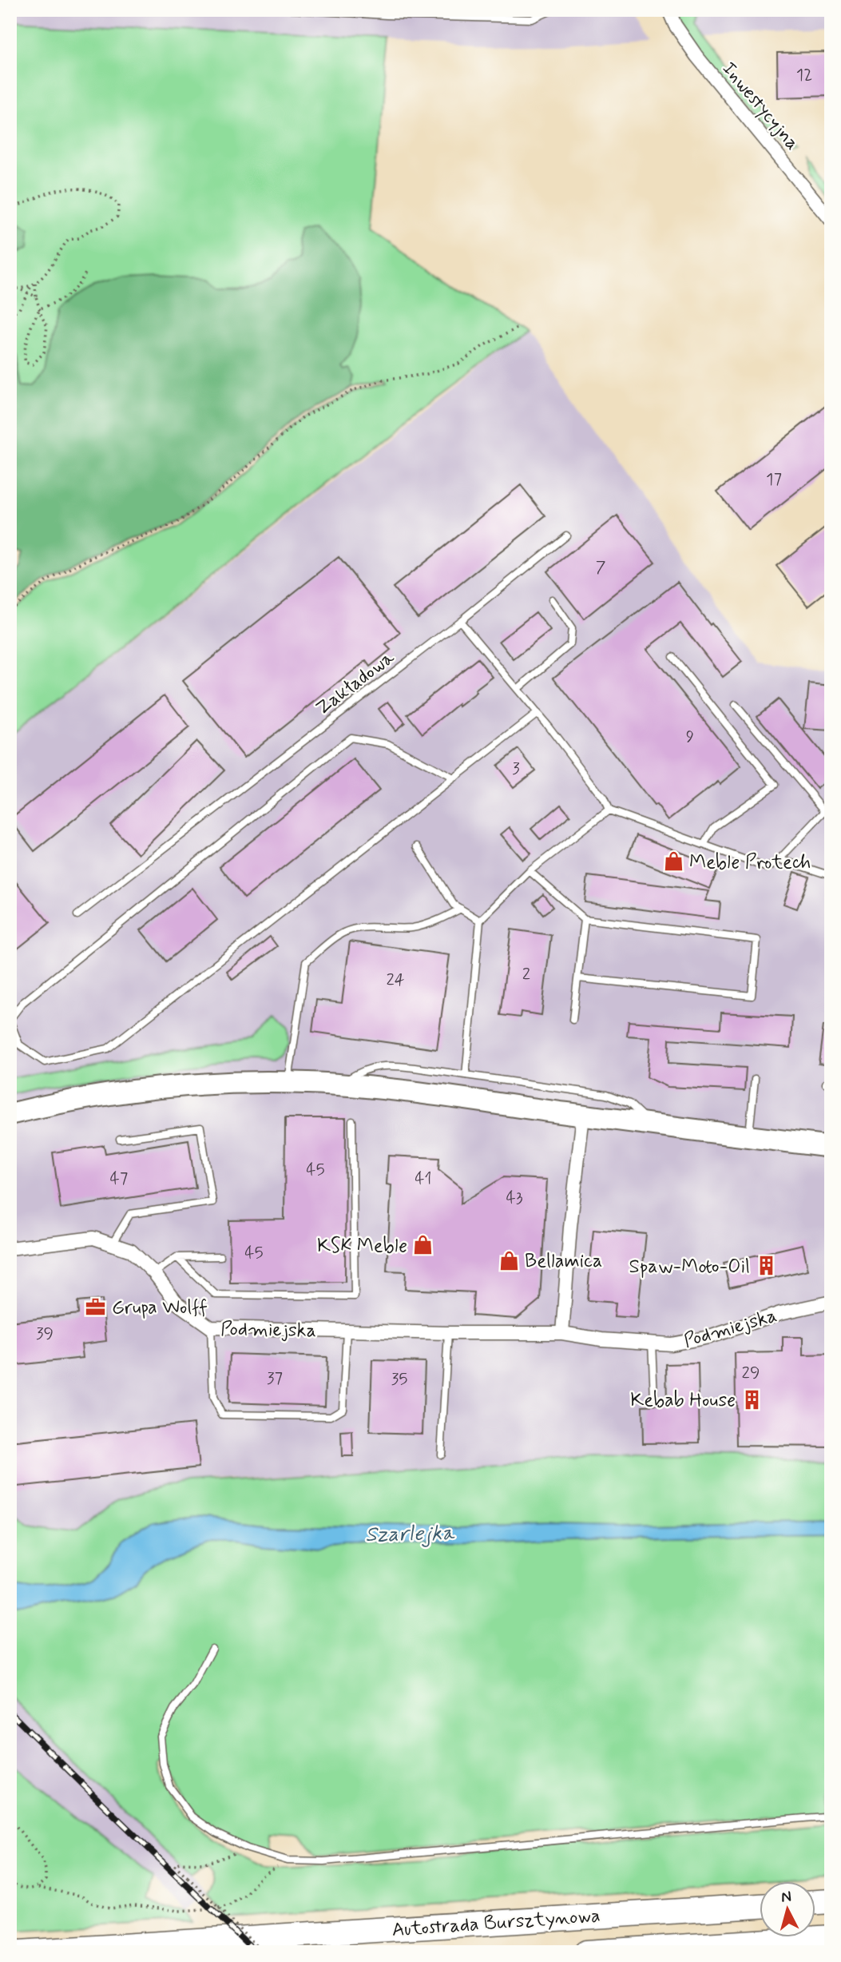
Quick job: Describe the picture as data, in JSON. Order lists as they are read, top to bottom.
{
  "streets": {
    "highway": ["Autostrada Bursztynowa"],
    "street": ["Inwestycyjna", "Podmiejska"],
    "lane": ["Zakładowa"]
  },
  "water": ["Szarlejka"],
  "places": {
    "shop": ["Meble Protech", "KSK Meble", "Bellamica"],
    "building": ["Spaw-Moto-Oil", "Kebab House"],
    "office": ["Grupa Wolff"]
  },
  "house_numbers": [
    "12",
    "17",
    "7",
    "9",
    "3",
    "2",
    "24",
    "45",
    "47",
    "41",
    "43",
    "45",
    "39",
    "29",
    "37",
    "35"
  ],
  "north": "top"
}
